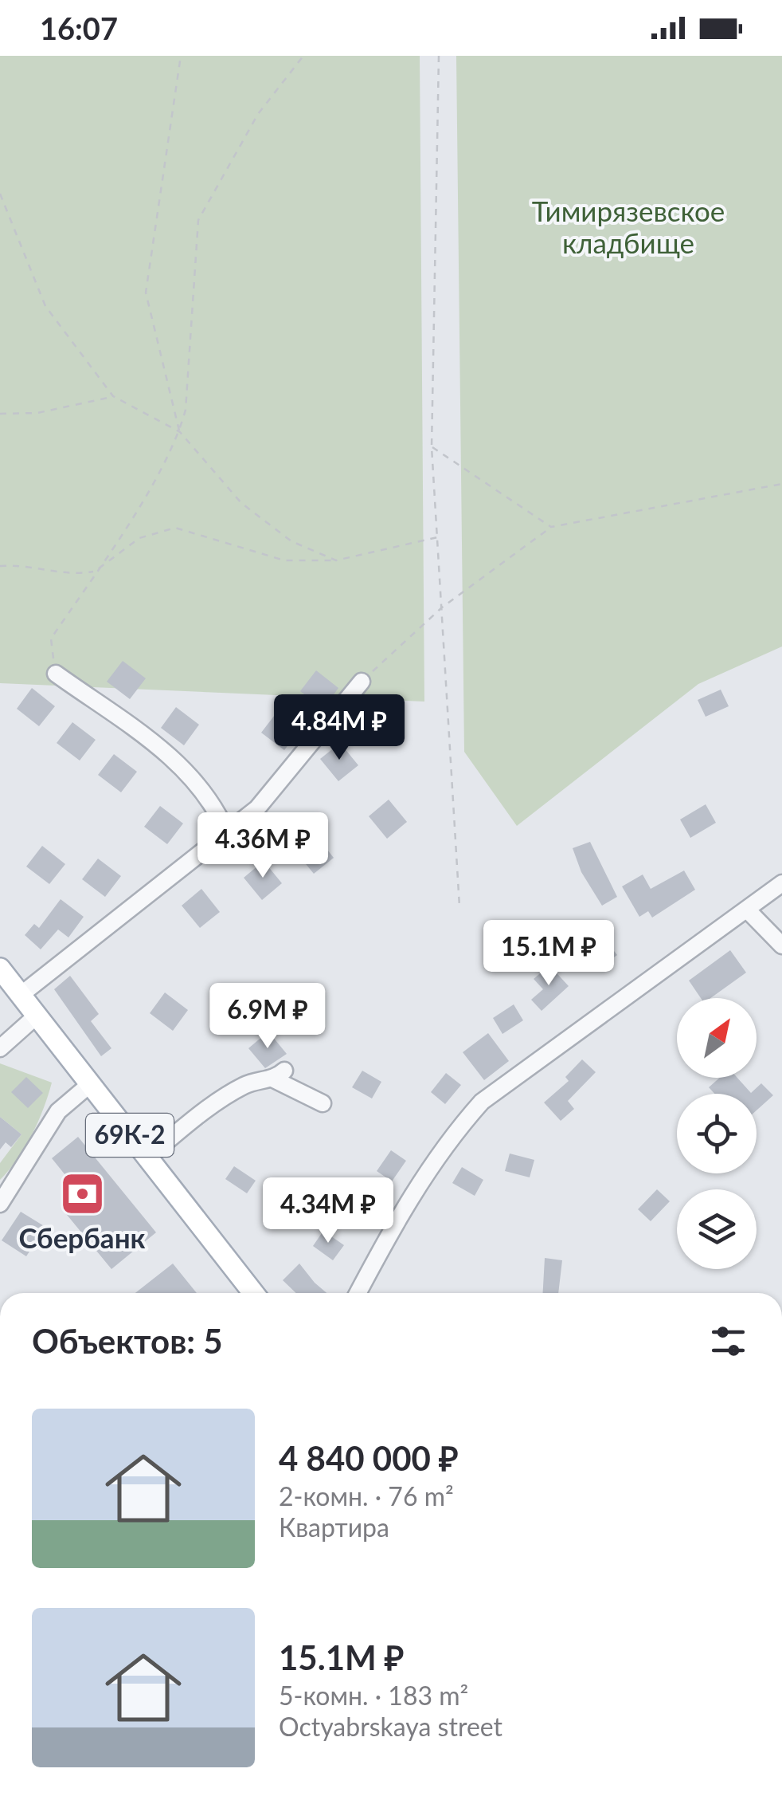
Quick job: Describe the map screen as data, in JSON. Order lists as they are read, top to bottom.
{
  "streets": {
    "main road": ["69К-2"]
  },
  "parks": ["Тимирязевское кладбище"],
  "places": {
    "bank": ["Сбербанк"]
  },
  "north": "top right",
  "page": {
    "status": "16:07",
    "price": [
      "4.84M ₽",
      "4.36M ₽",
      "15.1M ₽",
      "6.9M ₽",
      "4.34M ₽"
    ],
    "heading": "Объектов: 5",
    "list": [
      {
        "name": "4 840 000 ₽",
        "note": "2-комн. · 76 m² · Квартира"
      },
      {
        "name": "15.1M ₽",
        "note": "5-комн. · 183 m² · Octyabrskaya street"
      }
    ]
  }
}
